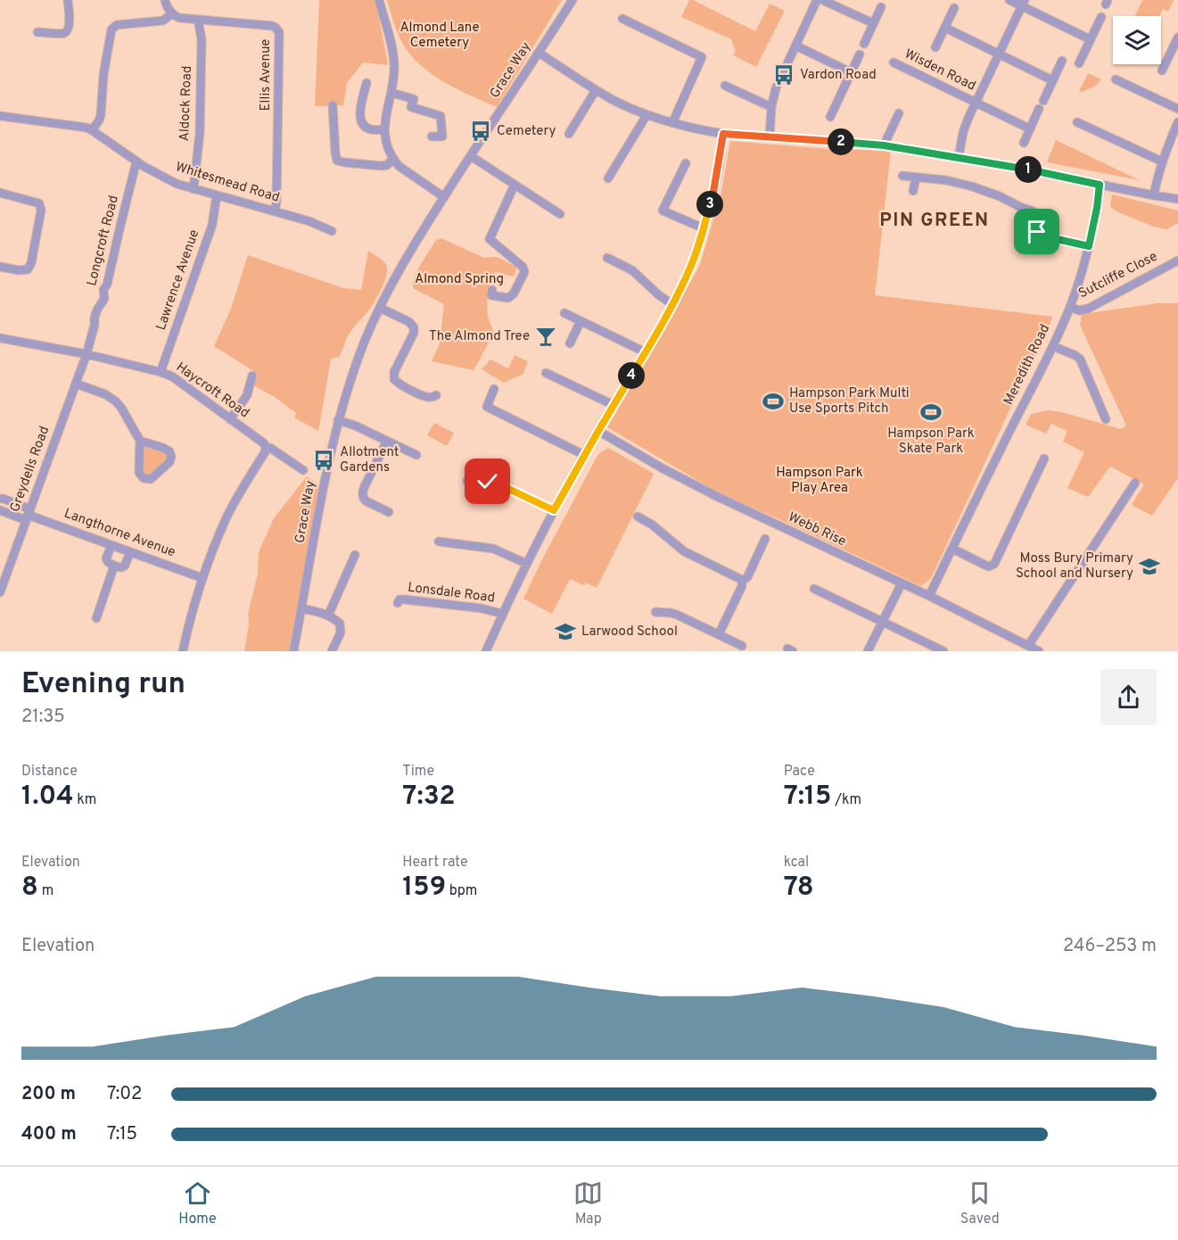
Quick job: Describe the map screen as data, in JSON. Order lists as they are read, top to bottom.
{
  "streets": {
    "street": [
      "Grace Way",
      "Wisden Road",
      "Ellis Avenue",
      "Aldock Road",
      "Whitesmead Road",
      "Longcroft Road",
      "Sutcliffe Close",
      "Lawrence Avenue",
      "Meredith Road",
      "Haycroft Road",
      "Greydells Road",
      "Webb Rise",
      "Langthorne Avenue",
      "Lonsdale Road"
    ]
  },
  "crossings": [
    ["Ellis Avenue", "Aldock Road"],
    ["Ellis Avenue", "Whitesmead Road"],
    ["Aldock Road", "Whitesmead Road"],
    ["Whitesmead Road", "Longcroft Road"],
    ["Whitesmead Road", "Lawrence Avenue"],
    ["Longcroft Road", "Haycroft Road"],
    ["Longcroft Road", "Greydells Road"],
    ["Sutcliffe Close", "Meredith Road"],
    ["Lawrence Avenue", "Haycroft Road"],
    ["Meredith Road", "Webb Rise"],
    ["Haycroft Road", "Greydells Road"],
    ["Greydells Road", "Langthorne Avenue"],
    ["Webb Rise", "Lonsdale Road"]
  ],
  "districts": ["PIN GREEN"],
  "parks": ["Almond Lane Cemetery", "Almond Spring", "Hampson Park Play Area"],
  "places": {
    "bus stop": ["Vardon Road", "Cemetery", "Allotment Gardens"],
    "bar": ["The Almond Tree"],
    "sports": ["Hampson Park Multi Use Sports Pitch", "Hampson Park Skate Park"],
    "school or university": ["Moss Bury Primary School and Nursery", "Larwood School"]
  },
  "page": {
    "pins": [
      "2",
      "1",
      "3",
      "4"
    ],
    "heading": ["Evening run", "21:35"],
    "stats": [
      ["Distance", "1.04 km"],
      ["Time", "7:32"],
      ["Pace", "7:15 /km"],
      ["Elevation", "8 m"],
      ["Heart rate", "159 bpm"],
      ["kcal", "78"]
    ],
    "chart": ["Elevation", "246–253 m"],
    "list": [
      {
        "name": "200 m",
        "note": "7:02"
      },
      {
        "name": "400 m",
        "note": "7:15"
      }
    ],
    "tabs": ["Home", "Map", "Saved"]
  }
}
